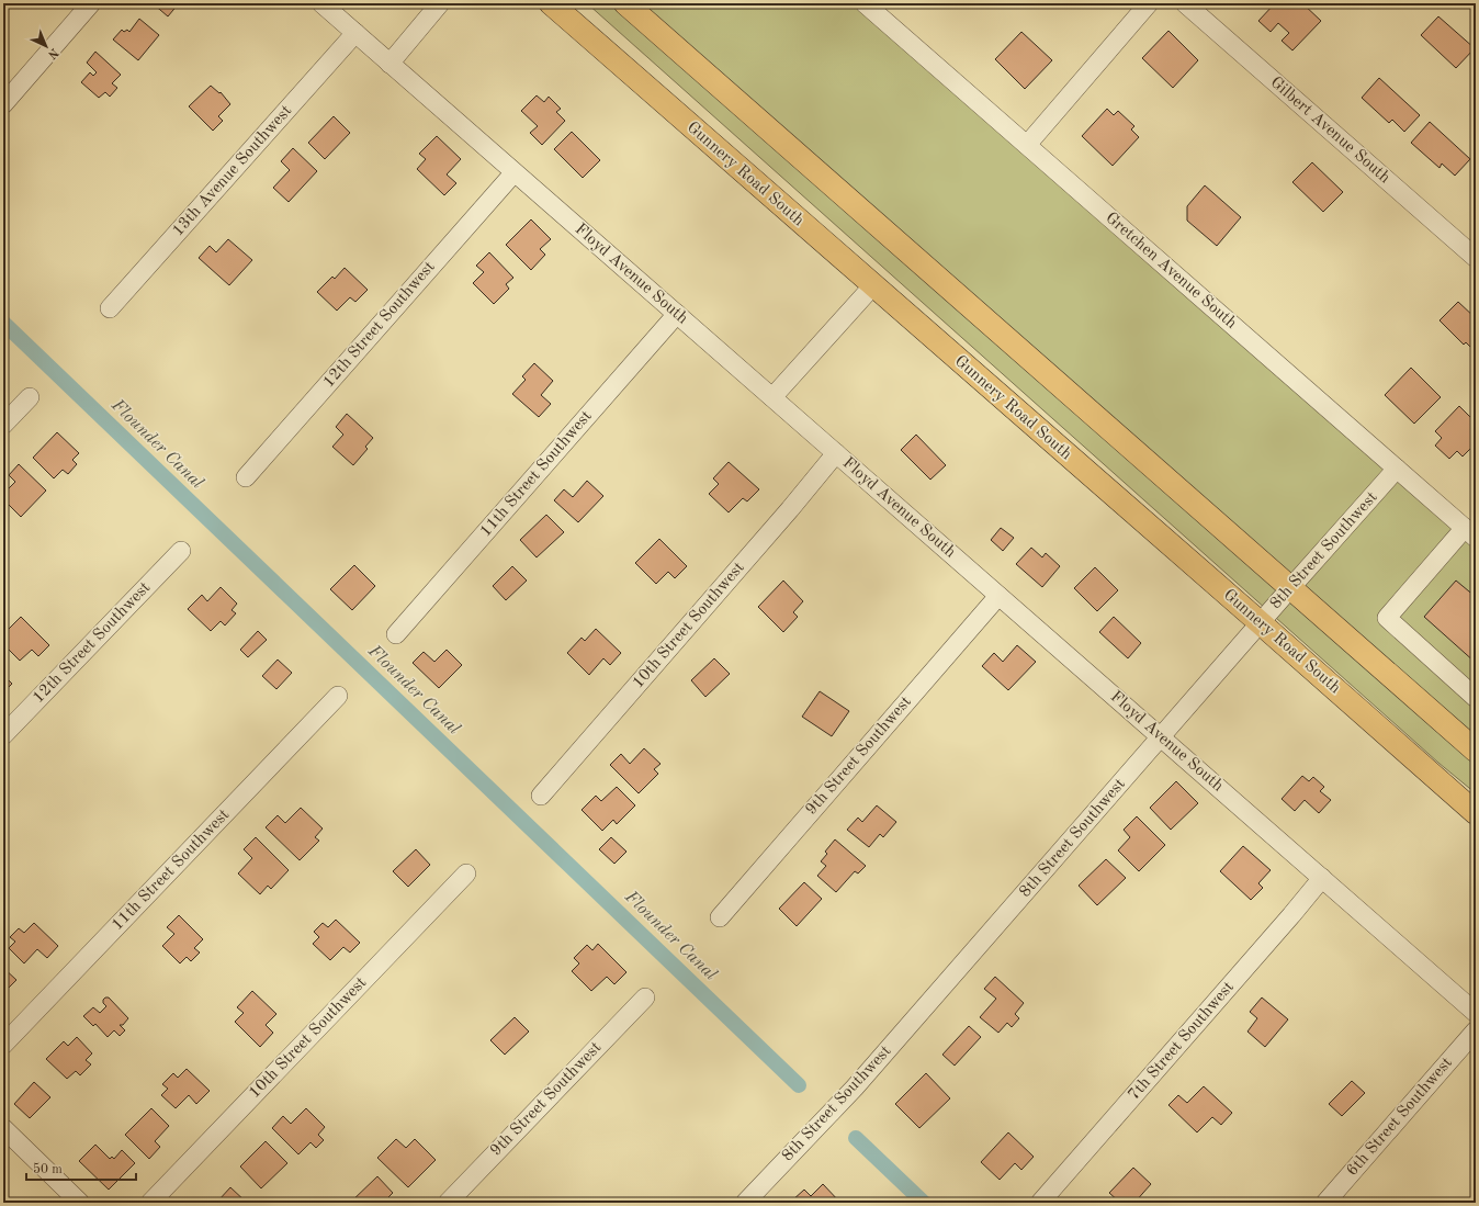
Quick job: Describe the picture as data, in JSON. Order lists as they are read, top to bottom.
{
  "streets": {
    "main road": ["Gunnery Road South"],
    "street": [
      "Gilbert Avenue South",
      "13th Avenue Southwest",
      "Gretchen Avenue South",
      "Floyd Avenue South",
      "12th Street Southwest",
      "11th Street Southwest",
      "8th Street Southwest",
      "10th Street Southwest",
      "9th Street Southwest",
      "7th Street Southwest",
      "6th Street Southwest"
    ]
  },
  "crossings": [
    ["13th Avenue Southwest", "Floyd Avenue South"],
    ["Gunnery Road South", "8th Street Southwest"],
    ["Gretchen Avenue South", "8th Street Southwest"],
    ["Floyd Avenue South", "12th Street Southwest"],
    ["Floyd Avenue South", "11th Street Southwest"],
    ["Floyd Avenue South", "8th Street Southwest"],
    ["Floyd Avenue South", "10th Street Southwest"],
    ["Floyd Avenue South", "9th Street Southwest"],
    ["Floyd Avenue South", "7th Street Southwest"]
  ],
  "water": ["Flounder Canal"],
  "scale_bar": "50 m",
  "north": "bottom right"
}
